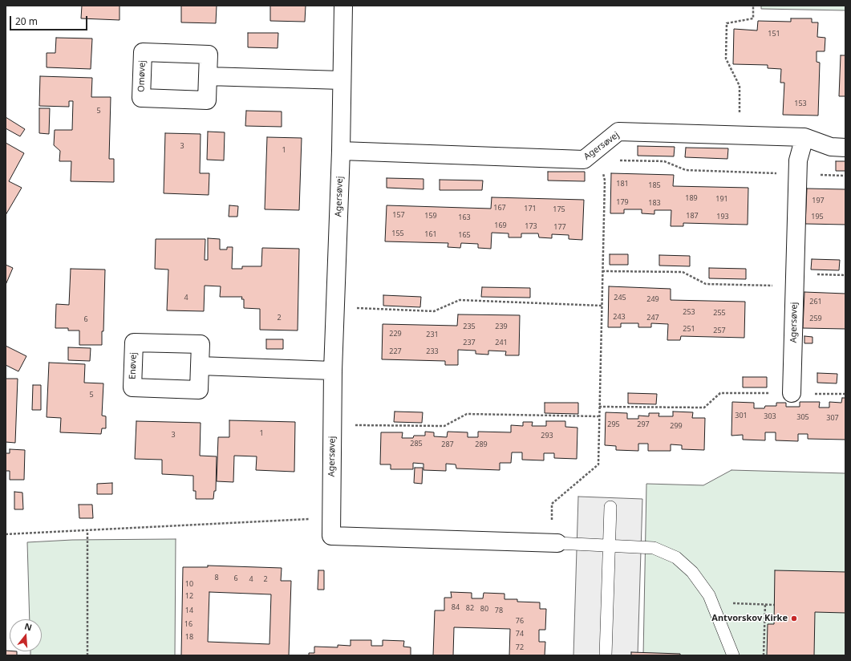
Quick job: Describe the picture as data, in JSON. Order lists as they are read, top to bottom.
{
  "streets": {
    "street": ["Omøvej", "Agersøvej", "Enøvej"]
  },
  "places": ["Antvorskov Kirke"],
  "house_numbers": [
    "151",
    "153",
    "5",
    "3",
    "1",
    "181",
    "185",
    "189",
    "191",
    "197",
    "179",
    "183",
    "167",
    "171",
    "175",
    "157",
    "159",
    "187",
    "193",
    "195",
    "163",
    "169",
    "173",
    "177",
    "155",
    "161",
    "165",
    "4",
    "245",
    "249",
    "261",
    "253",
    "255",
    "243",
    "2",
    "247",
    "259",
    "6",
    "235",
    "239",
    "251",
    "257",
    "229",
    "231",
    "237",
    "241",
    "227",
    "233",
    "5",
    "301",
    "303",
    "305",
    "307",
    "295",
    "297",
    "299",
    "1",
    "3",
    "293",
    "285",
    "287",
    "289",
    "8",
    "6",
    "4",
    "2",
    "10",
    "12",
    "84",
    "82",
    "80",
    "14",
    "78",
    "76",
    "16",
    "74",
    "18",
    "72"
  ],
  "scale_bar": "20 m",
  "north": "top"
}
